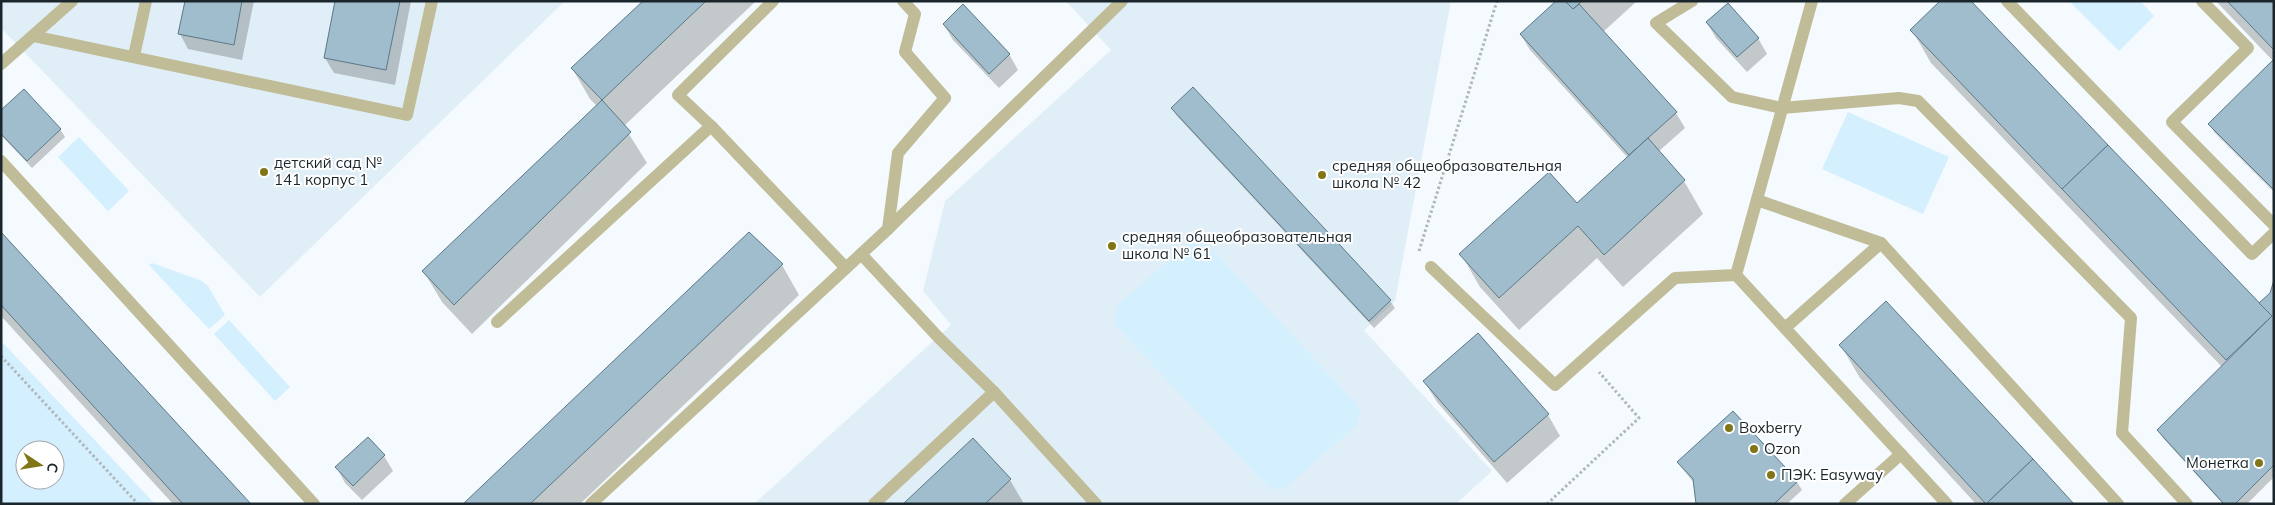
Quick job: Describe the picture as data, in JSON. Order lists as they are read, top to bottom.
{
  "places": [
    "детский сад № 141 корпус 1",
    "средняя общеобразовательная школа № 42",
    "средняя общеобразовательная школа № 61",
    "Boxberry",
    "Ozon",
    "Монетка",
    "ПЭК: Easyway"
  ],
  "north": "right"
}
